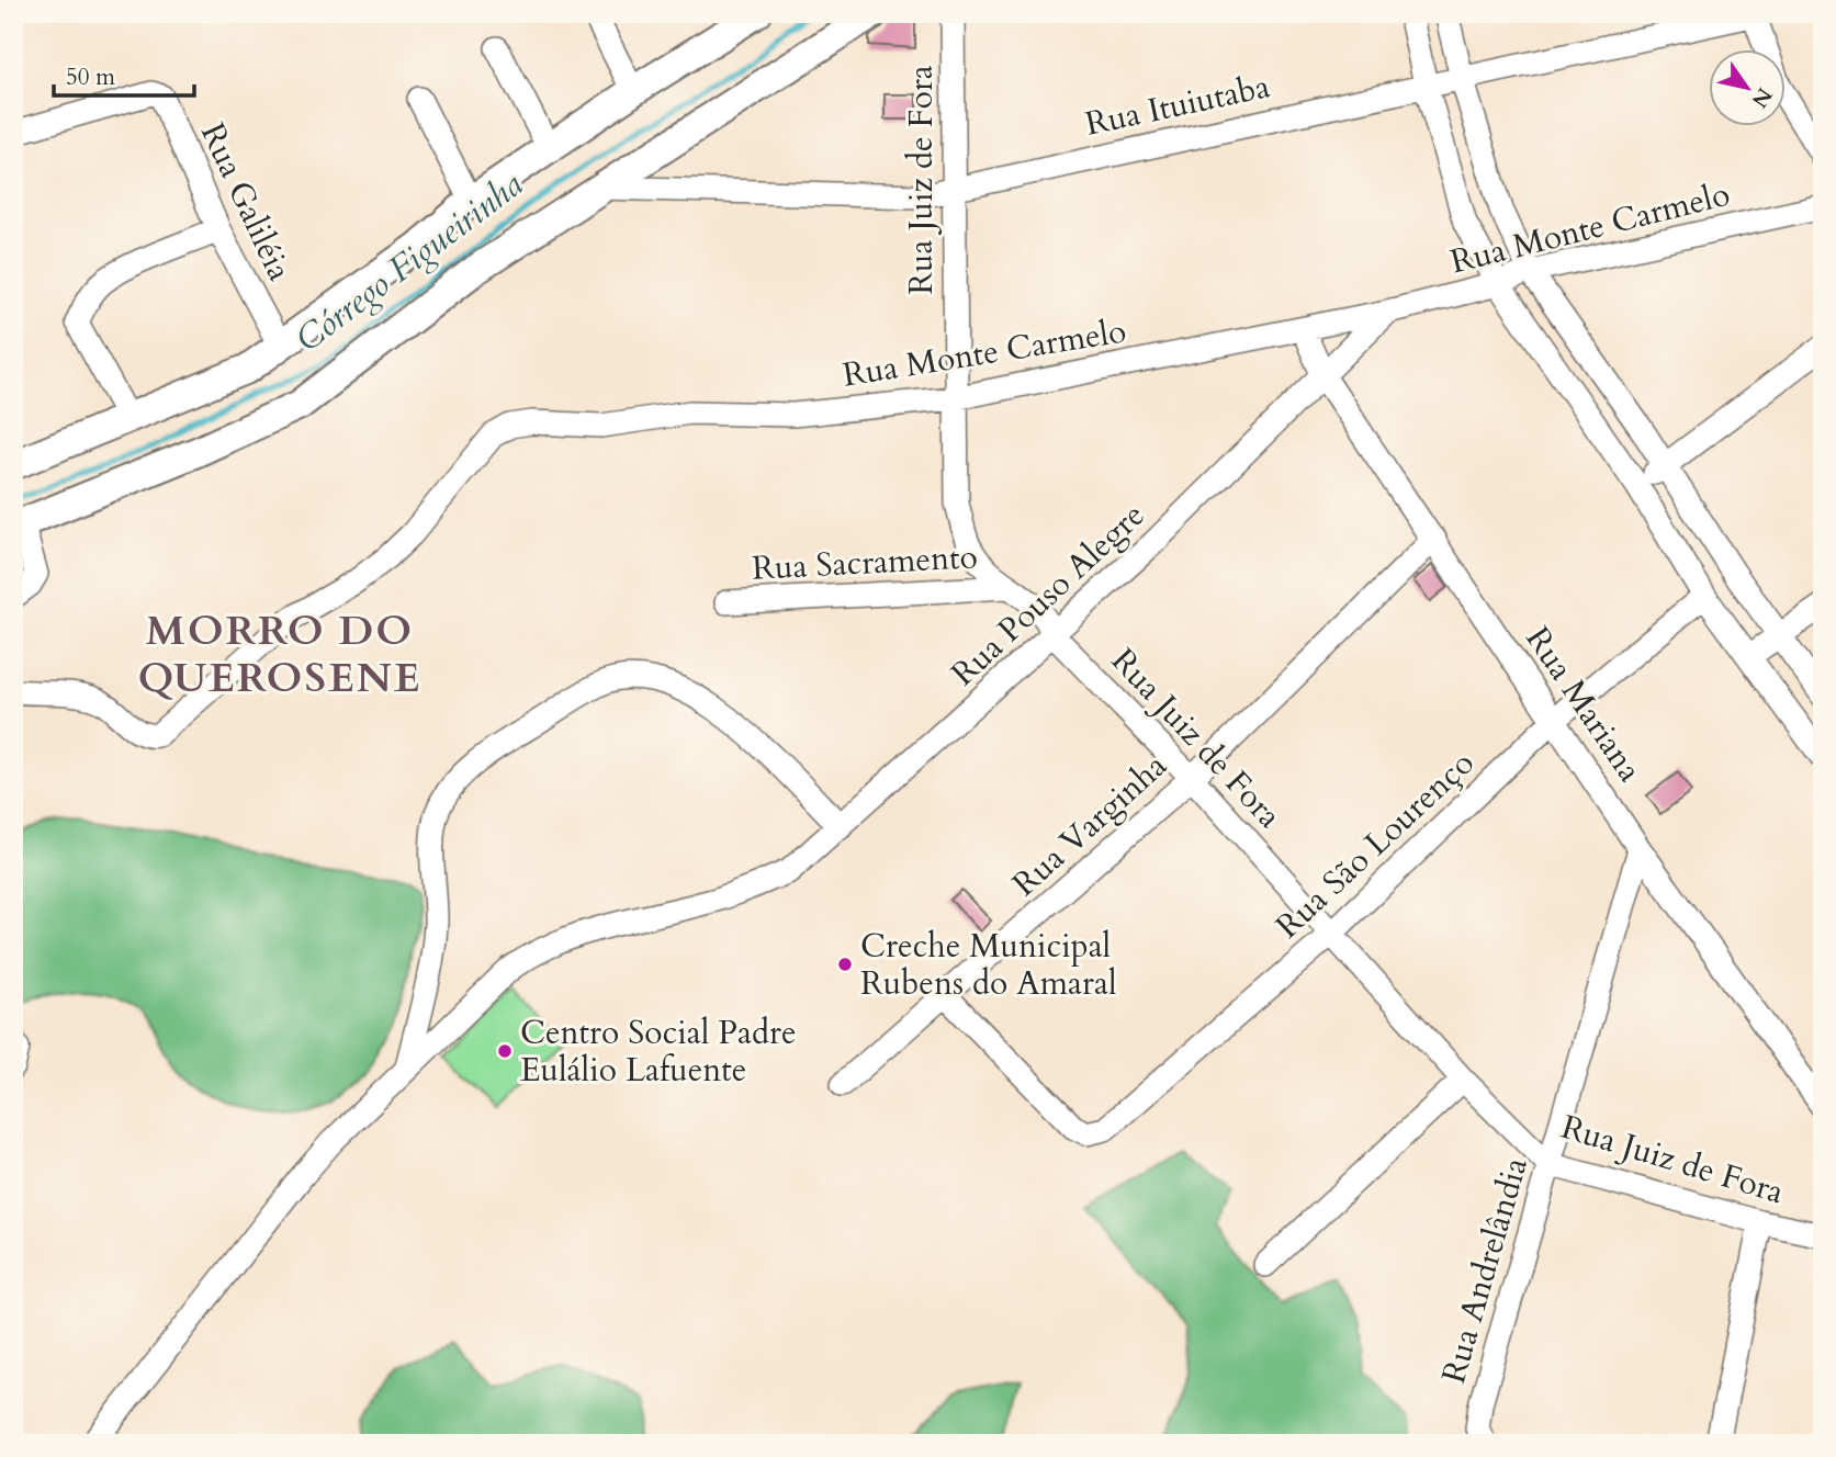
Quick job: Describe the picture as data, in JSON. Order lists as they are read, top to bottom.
{
  "streets": {
    "street": [
      "Rua Ituiutaba",
      "Rua Juiz de Fora",
      "Rua Galiléia",
      "Rua Monte Carmelo",
      "Rua Sacramento",
      "Rua Pouso Alegre",
      "Rua Mariana",
      "Rua Varginha",
      "Rua São Lourenço",
      "Rua Andrelândia"
    ]
  },
  "crossings": [
    ["Rua Ituiutaba", "Rua Juiz de Fora"],
    ["Rua Juiz de Fora", "Rua Monte Carmelo"],
    ["Rua Juiz de Fora", "Rua Sacramento"],
    ["Rua Juiz de Fora", "Rua Pouso Alegre"],
    ["Rua Juiz de Fora", "Rua Varginha"],
    ["Rua Juiz de Fora", "Rua São Lourenço"],
    ["Rua Juiz de Fora", "Rua Andrelândia"],
    ["Rua Monte Carmelo", "Rua Pouso Alegre"],
    ["Rua Monte Carmelo", "Rua Mariana"],
    ["Rua Pouso Alegre", "Rua Mariana"],
    ["Rua Mariana", "Rua Varginha"],
    ["Rua Mariana", "Rua São Lourenço"],
    ["Rua Mariana", "Rua Andrelândia"],
    ["Rua Varginha", "Rua São Lourenço"]
  ],
  "districts": ["MORRO DO QUEROSENE"],
  "water": ["Córrego Figueirinha"],
  "places": ["Creche Municipal Rubens do Amaral", "Centro Social Padre Eulálio Lafuente"],
  "scale_bar": "50 m",
  "north": "bottom right"
}
